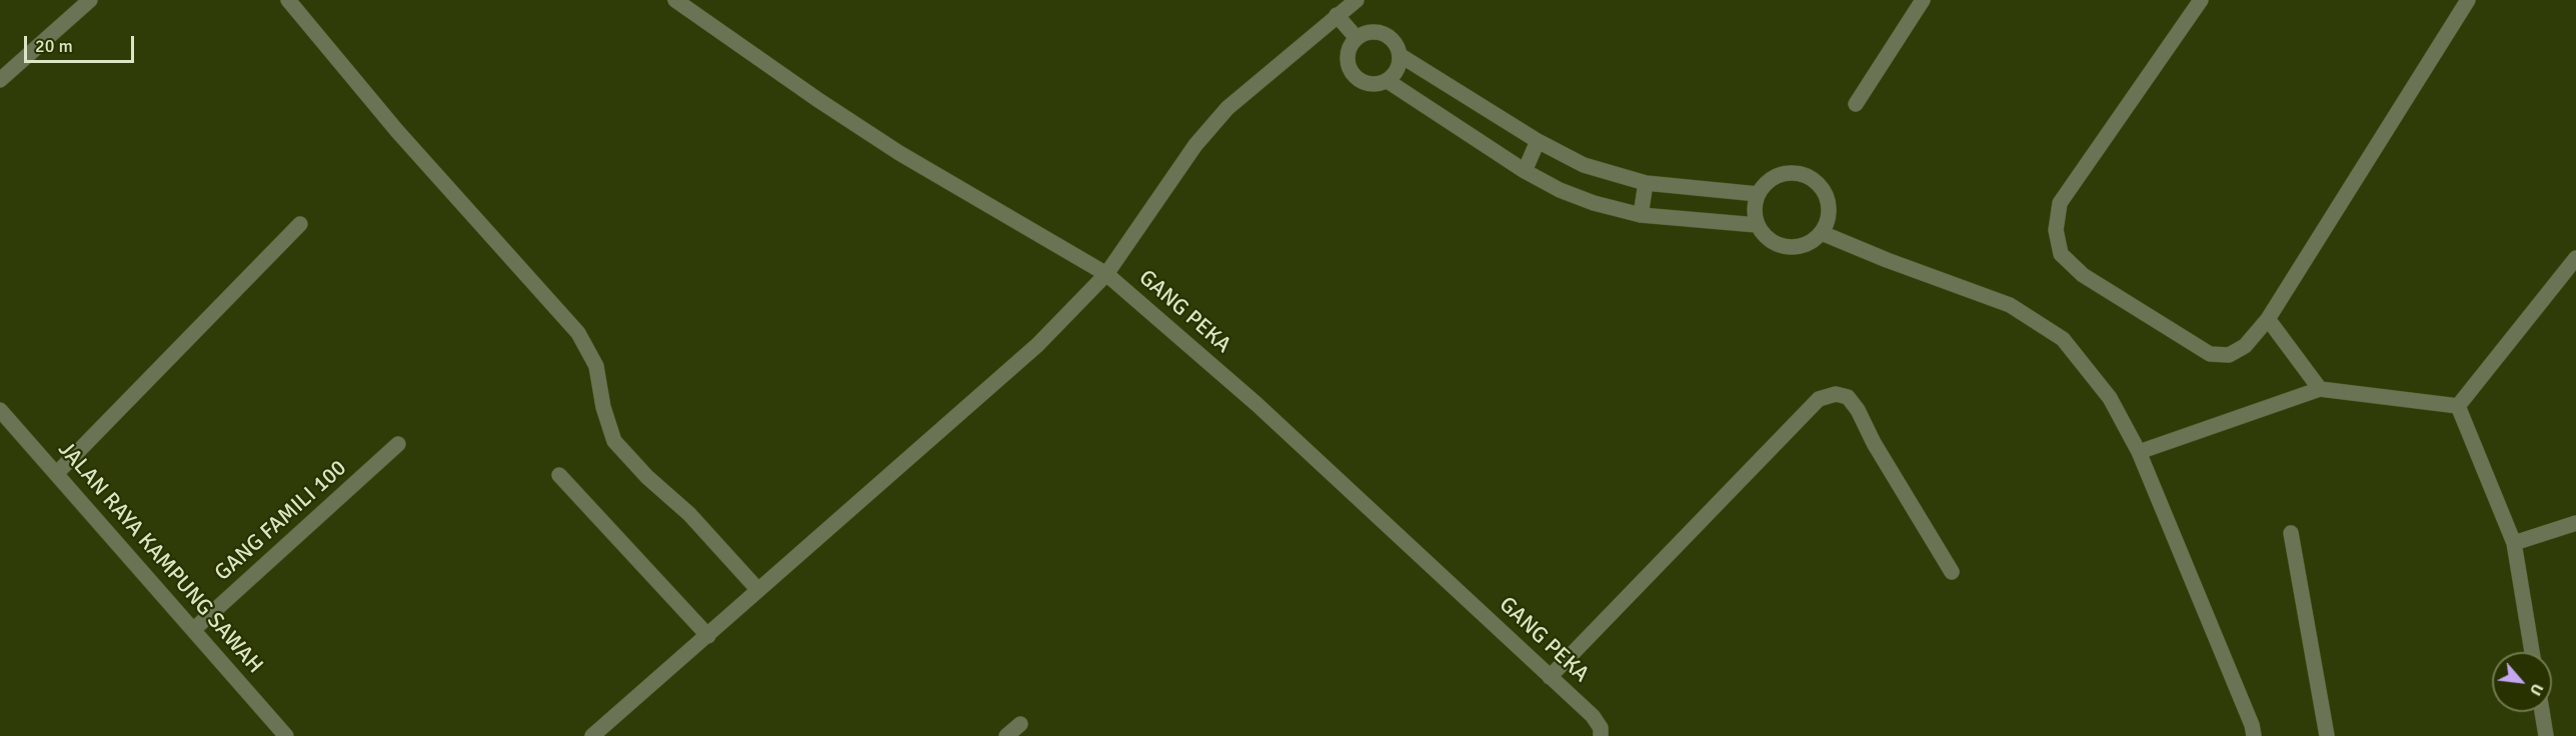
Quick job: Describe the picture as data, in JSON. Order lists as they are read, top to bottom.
{
  "streets": {
    "street": ["GANG PEKA", "GANG FAMILI 100", "JALAN RAYA KAMPUNG SAWAH"]
  },
  "crossings": [
    ["GANG FAMILI 100", "JALAN RAYA KAMPUNG SAWAH"]
  ],
  "scale_bar": "20 m",
  "north": "bottom right"
}
